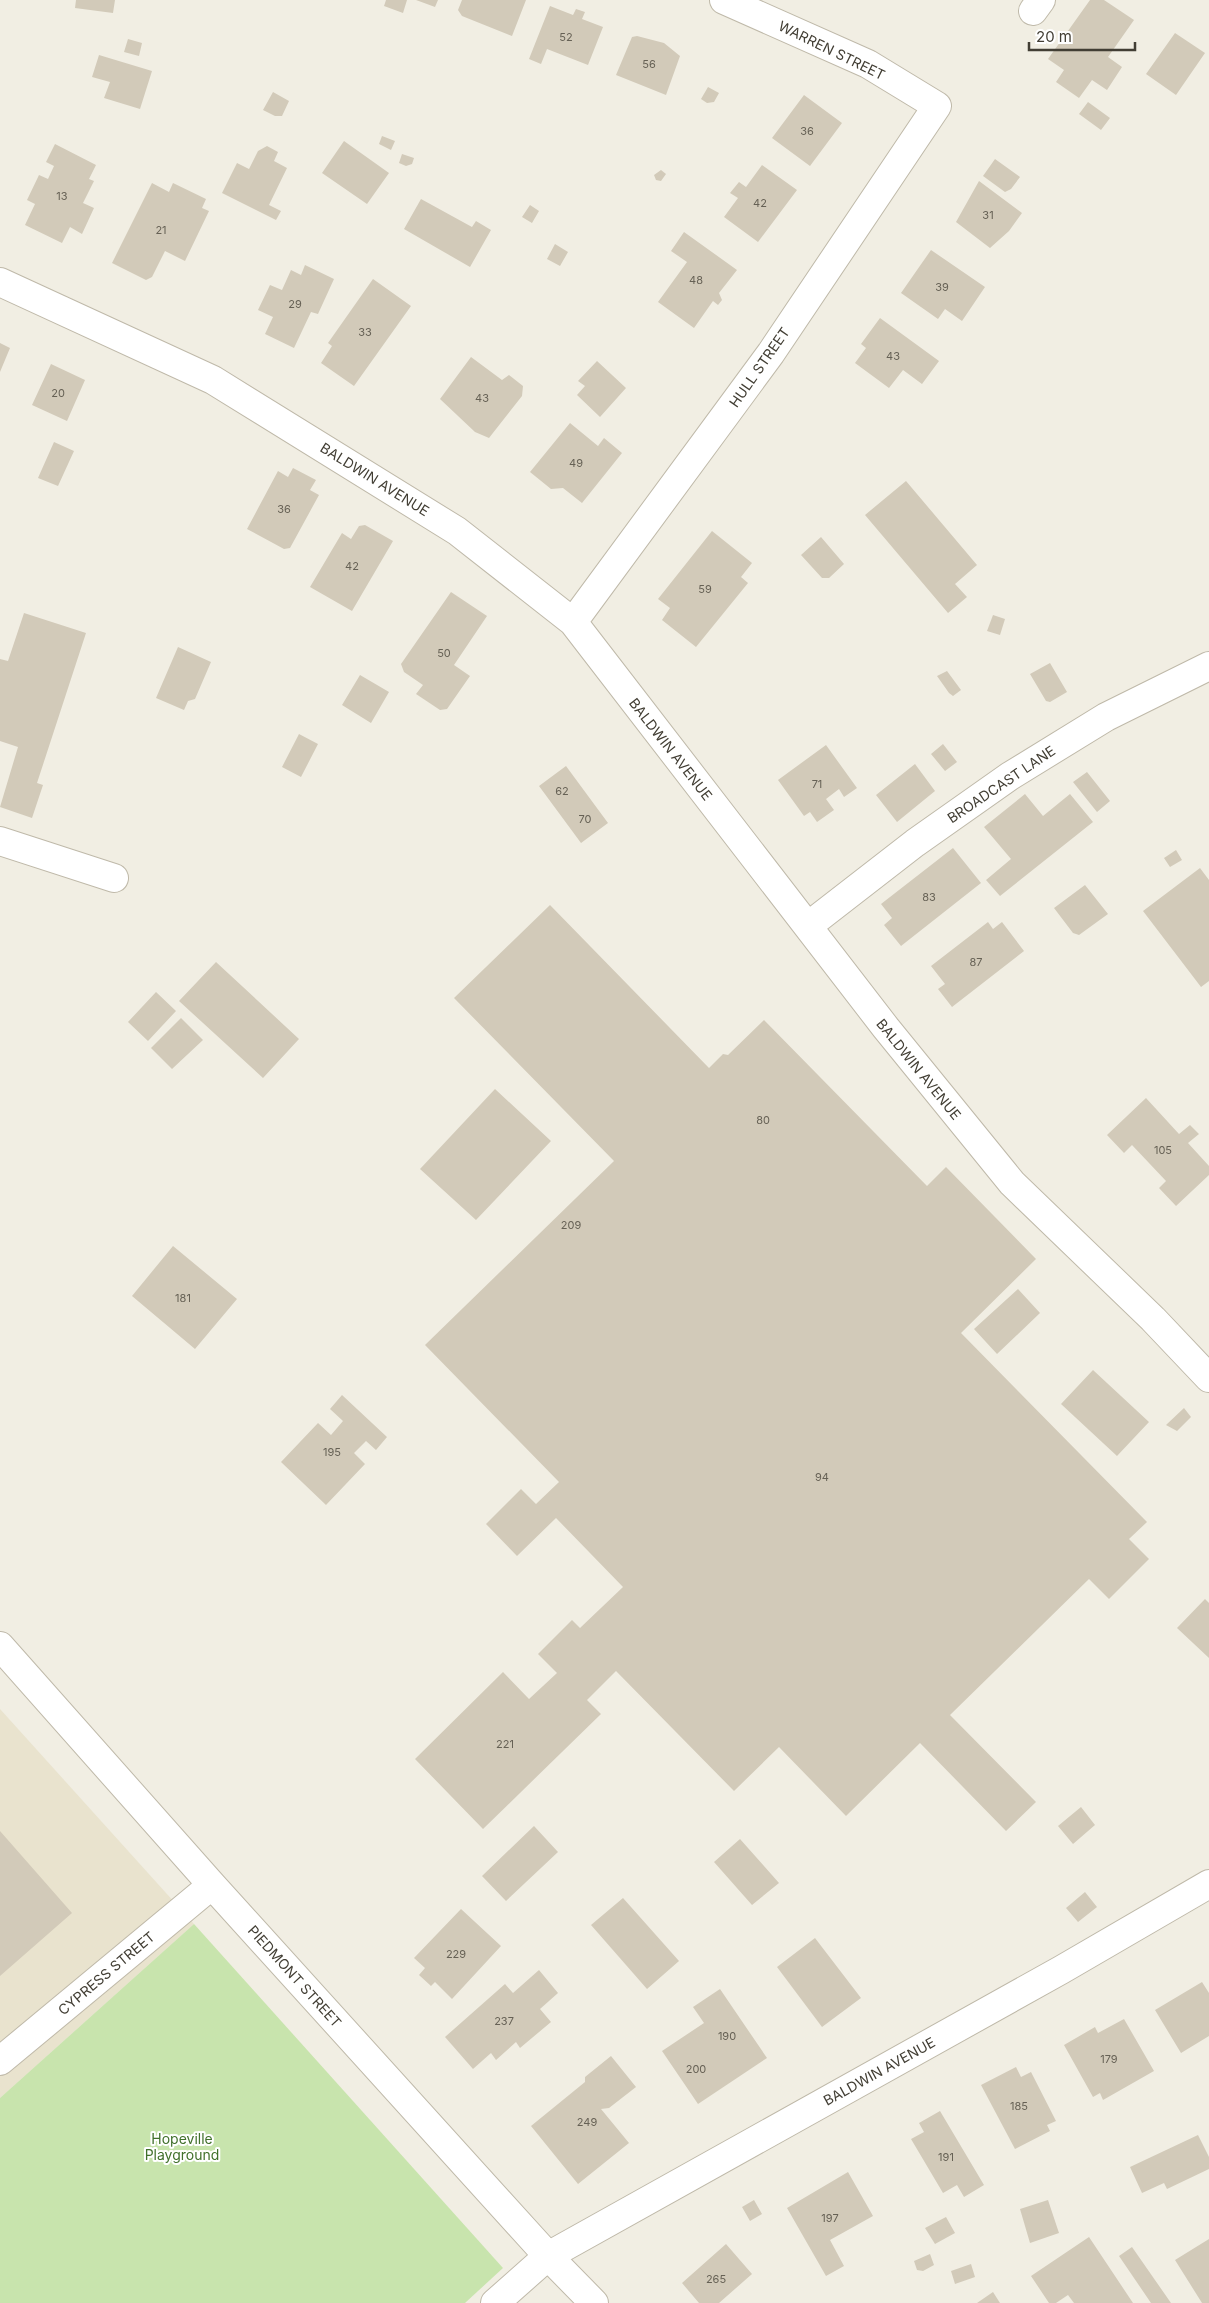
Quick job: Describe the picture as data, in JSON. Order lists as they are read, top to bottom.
{
  "streets": {
    "street": [
      "WARREN STREET",
      "HULL STREET",
      "BALDWIN AVENUE",
      "BROADCAST LANE",
      "CYPRESS STREET",
      "PIEDMONT STREET"
    ]
  },
  "crossings": [
    ["WARREN STREET", "HULL STREET"],
    ["HULL STREET", "BALDWIN AVENUE"],
    ["BALDWIN AVENUE", "BROADCAST LANE"],
    ["BALDWIN AVENUE", "PIEDMONT STREET"],
    ["CYPRESS STREET", "PIEDMONT STREET"]
  ],
  "parks": ["Hopeville Playground"],
  "house_numbers": [
    "52",
    "56",
    "36",
    "13",
    "42",
    "31",
    "21",
    "48",
    "39",
    "29",
    "33",
    "43",
    "20",
    "43",
    "49",
    "36",
    "42",
    "59",
    "50",
    "71",
    "62",
    "70",
    "83",
    "87",
    "80",
    "105",
    "209",
    "181",
    "195",
    "94",
    "221",
    "229",
    "237",
    "190",
    "179",
    "200",
    "185",
    "249",
    "191",
    "197",
    "265"
  ],
  "scale_bar": "20 m"
}
